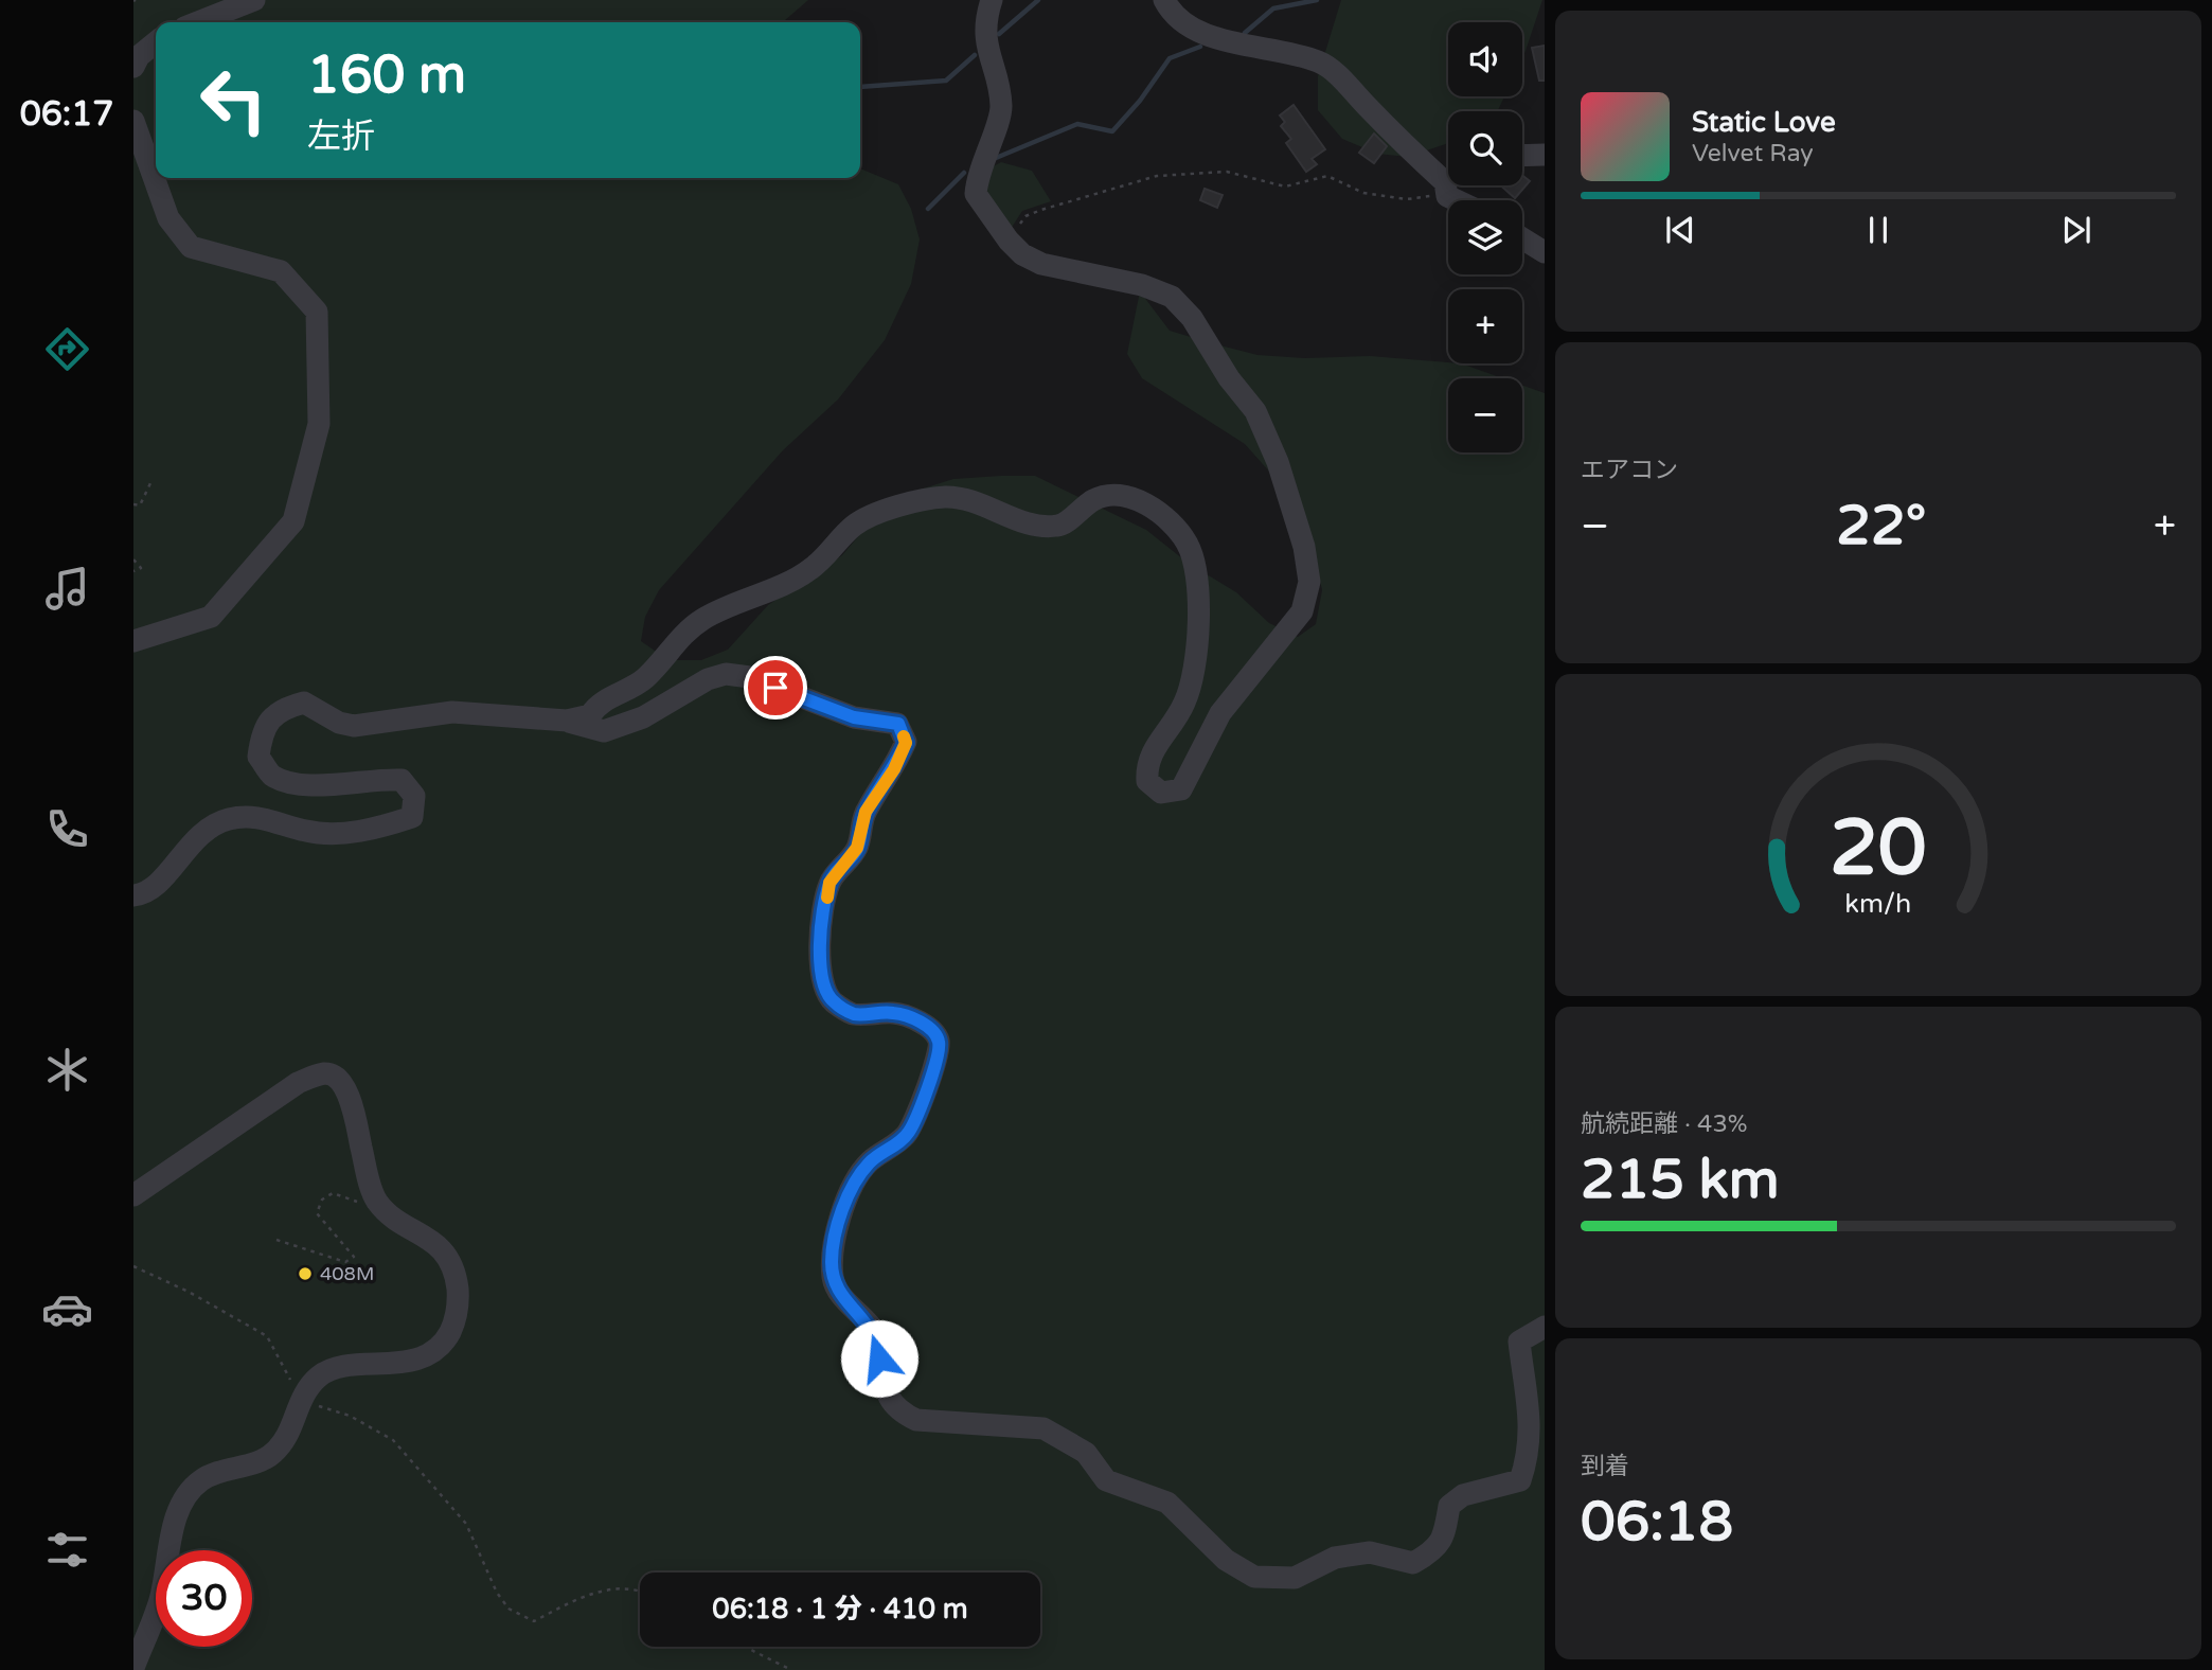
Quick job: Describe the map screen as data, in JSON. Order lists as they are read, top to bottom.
{
  "places": ["408M"],
  "page": {
    "tabs": "06:17",
    "map_buttons": ["+", "−"],
    "turn": ["160 m", "左折"],
    "song": ["Static Love", "Velvet Ray"],
    "tile": [
      "エアコン",
      ["航続距離 · 43%", "215 km"],
      ["到着", "06:18"]
    ],
    "heat": ["−", "22°", "+"],
    "limit": "30",
    "trip": "06:18 · 1 分 · 410 m",
    "gauge": ["20", "km/h"]
  }
}
